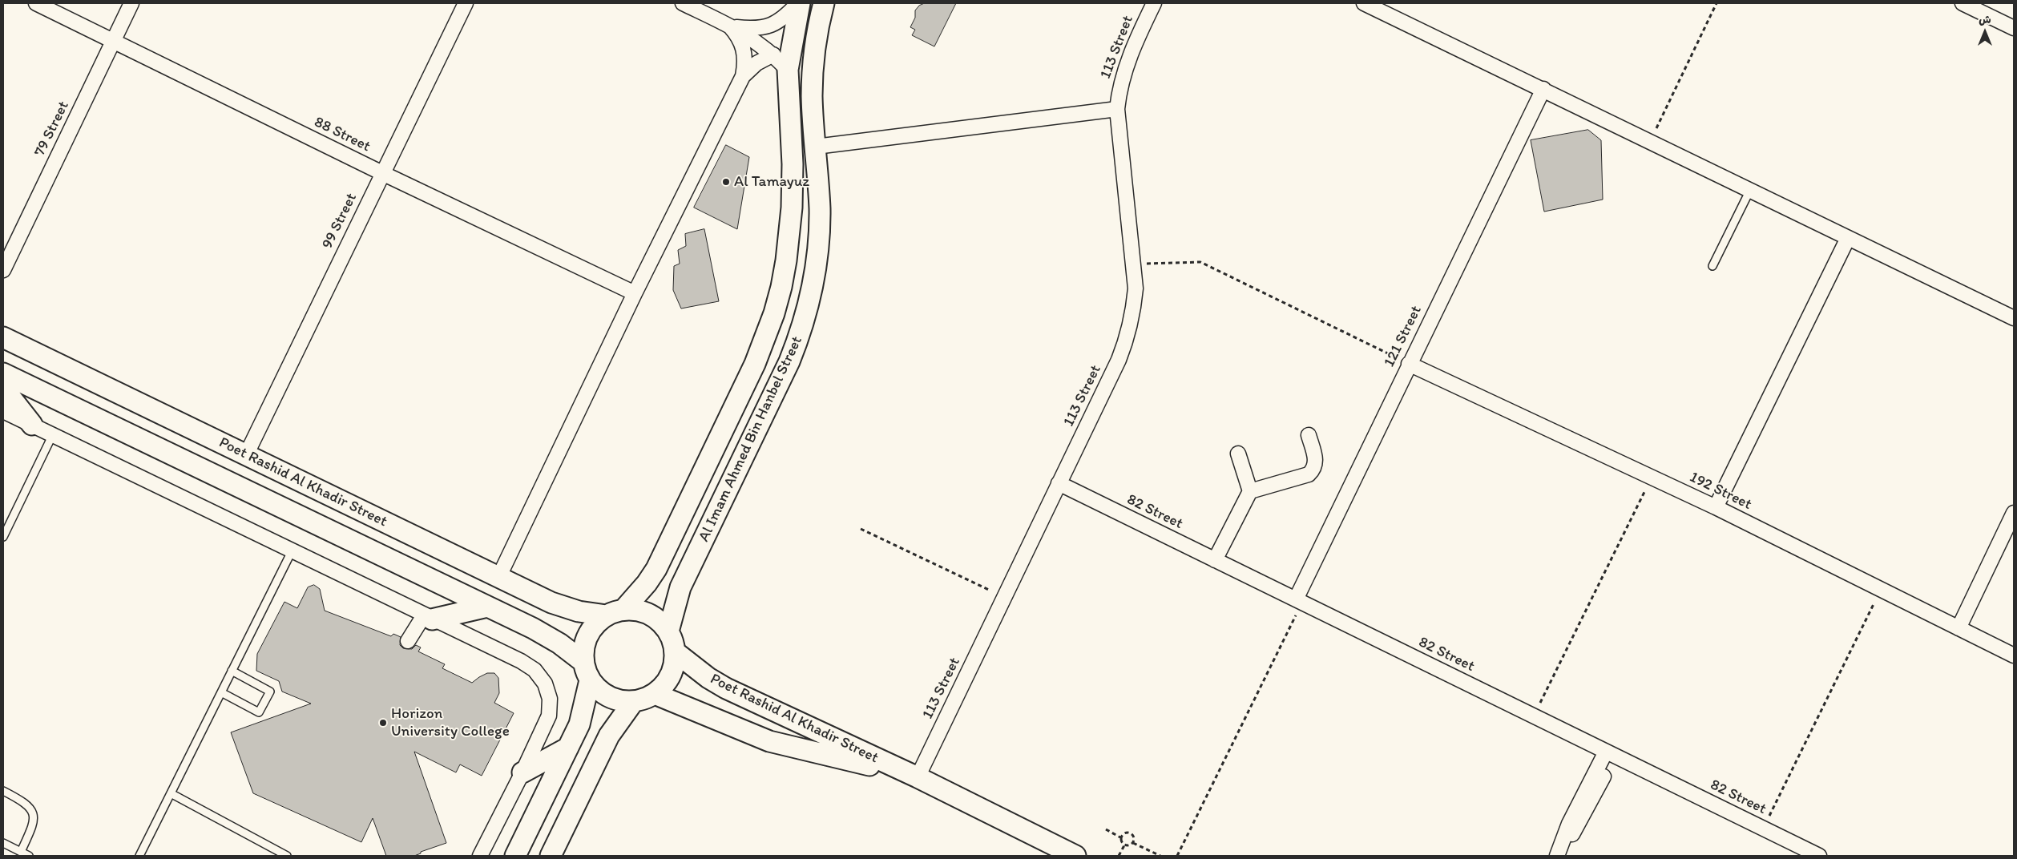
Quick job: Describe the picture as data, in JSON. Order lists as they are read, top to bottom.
{
  "streets": {
    "street": [
      "113 Street",
      "79 Street",
      "88 Street",
      "99 Street",
      "121 Street",
      "Al Imam Ahmed Bin Hanbel Street",
      "Poet Rashid Al Khadir Street",
      "192 Street",
      "82 Street"
    ]
  },
  "crossings": [
    ["113 Street", "Poet Rashid Al Khadir Street"],
    ["113 Street", "82 Street"],
    ["79 Street", "88 Street"],
    ["88 Street", "99 Street"],
    ["99 Street", "Poet Rashid Al Khadir Street"],
    ["121 Street", "192 Street"],
    ["121 Street", "82 Street"],
    ["Al Imam Ahmed Bin Hanbel Street", "Poet Rashid Al Khadir Street"]
  ],
  "places": ["Al Tamayuz", "Horizon University College"],
  "north": "top"
}
